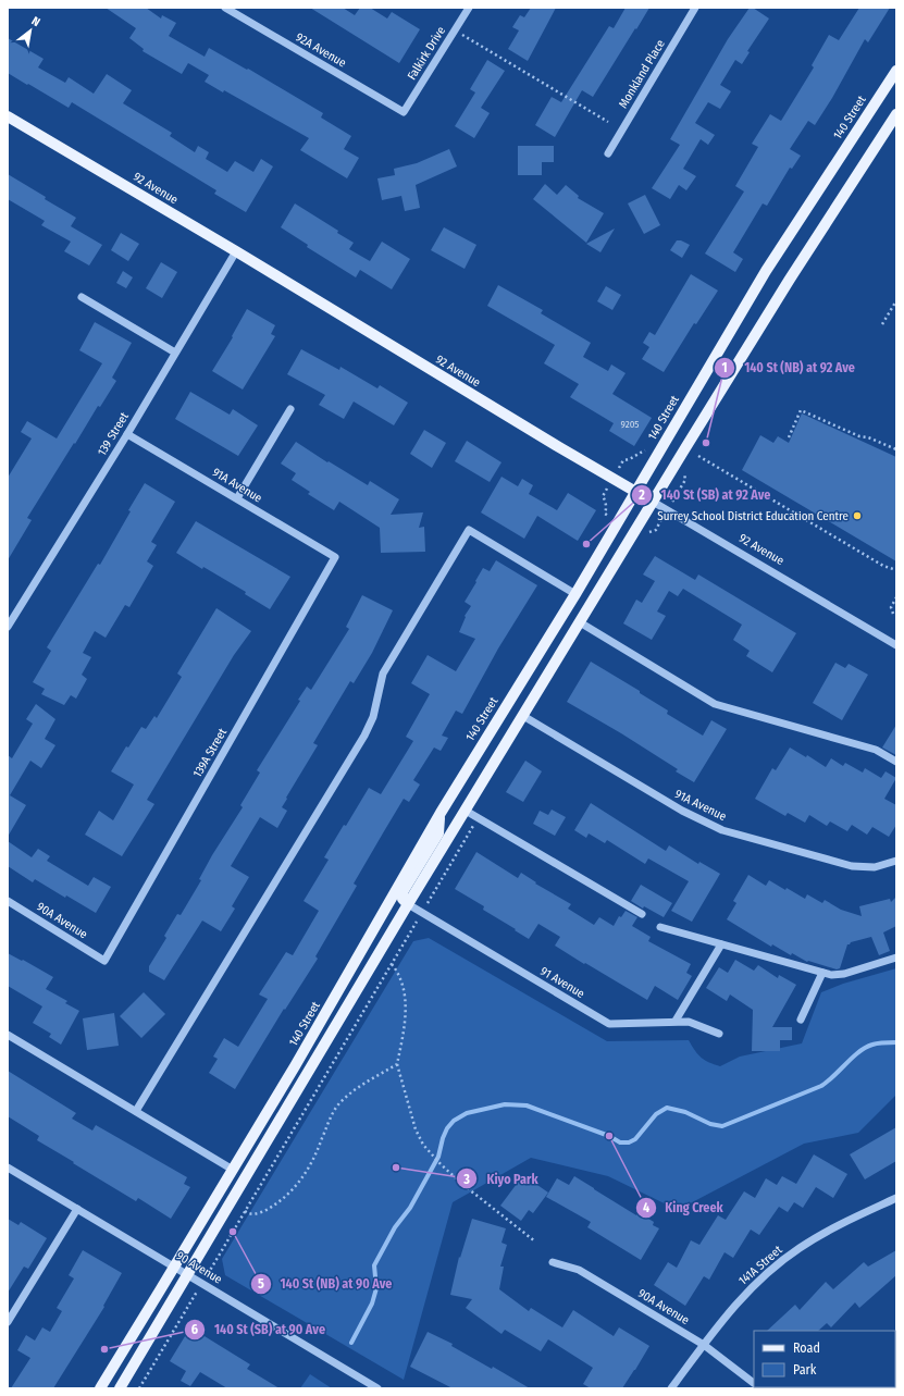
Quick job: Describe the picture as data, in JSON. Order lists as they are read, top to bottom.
{
  "streets": {
    "main road": ["140 Street", "92 Avenue"],
    "street": [
      "92A Avenue",
      "Falkirk Drive",
      "Monkland Place",
      "139 Street",
      "91A Avenue",
      "139A Street",
      "90A Avenue",
      "91 Avenue",
      "141A Street",
      "90 Avenue"
    ]
  },
  "crossings": [
    ["92A Avenue", "Falkirk Drive"],
    ["140 Street", "92 Avenue"],
    ["140 Street", "90 Avenue"],
    ["92 Avenue", "139 Street"],
    ["139 Street", "91A Avenue"],
    ["91A Avenue", "139A Street"],
    ["139A Street", "90A Avenue"],
    ["90A Avenue", "141A Street"]
  ],
  "places": [
    "140 St (NB) at 92 Ave",
    "Surrey School District Education Centre",
    "140 St (SB) at 92 Ave",
    "King Creek",
    "Kiyo Park",
    "140 St (NB) at 90 Ave",
    "140 St (SB) at 90 Ave"
  ],
  "house_numbers": ["9205"],
  "legend": ["Road", "Park"],
  "north": "top right"
}
